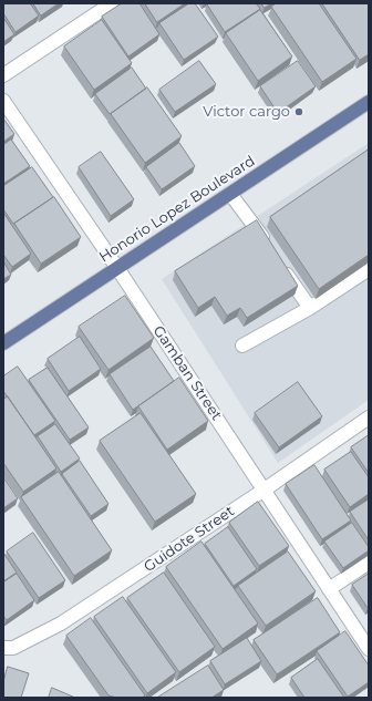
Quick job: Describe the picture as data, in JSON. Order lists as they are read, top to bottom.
{
  "streets": {
    "main road": ["Honorio Lopez Boulevard"],
    "street": ["Gamban Street", "Guidote Street"]
  },
  "crossings": [
    ["Honorio Lopez Boulevard", "Gamban Street"],
    ["Gamban Street", "Guidote Street"]
  ],
  "places": ["Victor cargo"]
}
